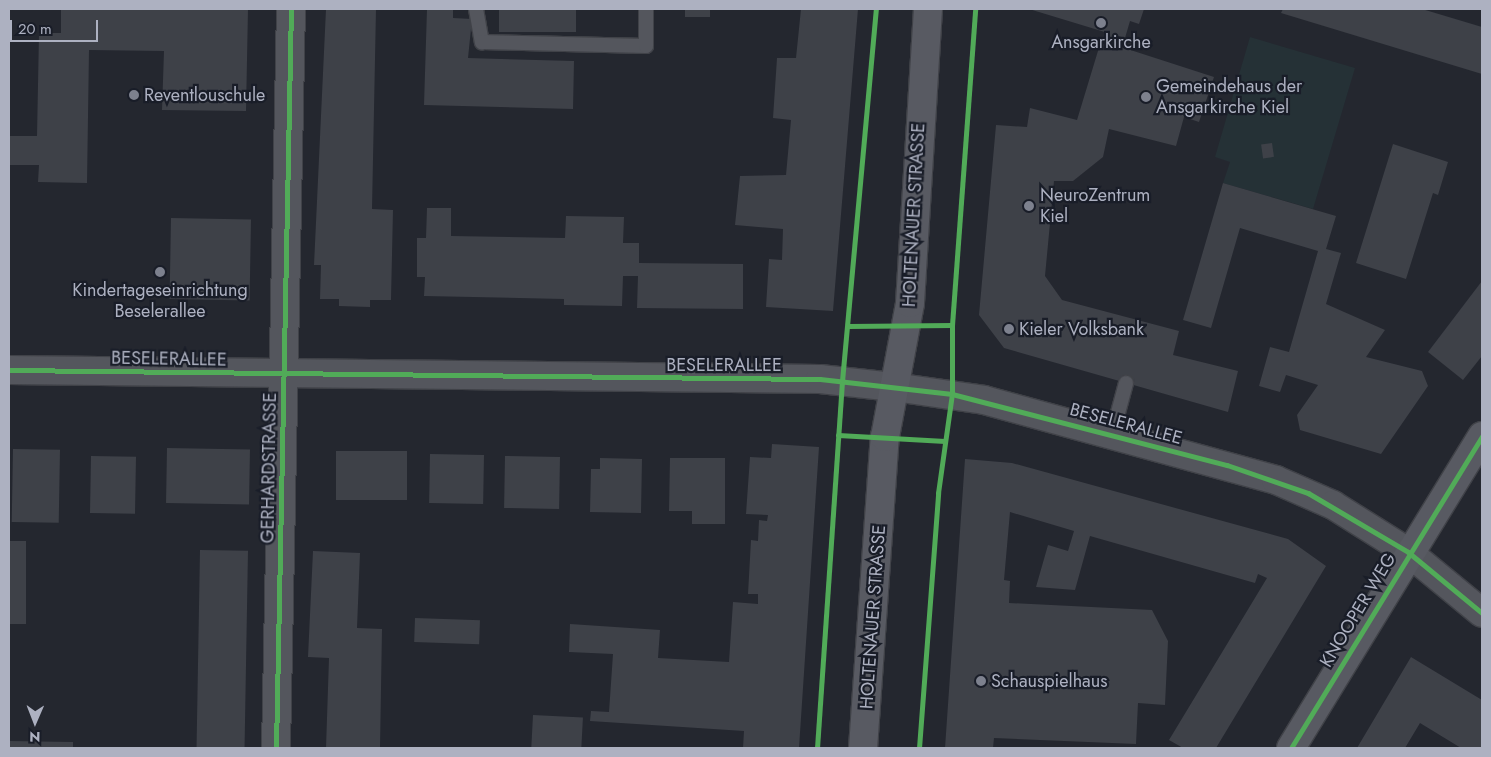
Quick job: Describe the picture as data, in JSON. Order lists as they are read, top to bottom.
{
  "streets": {
    "main road": ["HOLTENAUER STRASSE", "KNOOPER WEG"],
    "street": ["BESELERALLEE", "GERHARDSTRASSE"]
  },
  "crossings": [
    ["HOLTENAUER STRASSE", "BESELERALLEE"],
    ["BESELERALLEE", "GERHARDSTRASSE"],
    ["BESELERALLEE", "KNOOPER WEG"]
  ],
  "places": [
    "Ansgarkirche",
    "Reventlouschule",
    "Gemeindehaus der Ansgarkirche Kiel",
    "NeuroZentrum Kiel",
    "Kindertageseinrichtung Beselerallee",
    "Kieler Volksbank",
    "Schauspielhaus"
  ],
  "scale_bar": "20 m",
  "north": "bottom"
}
